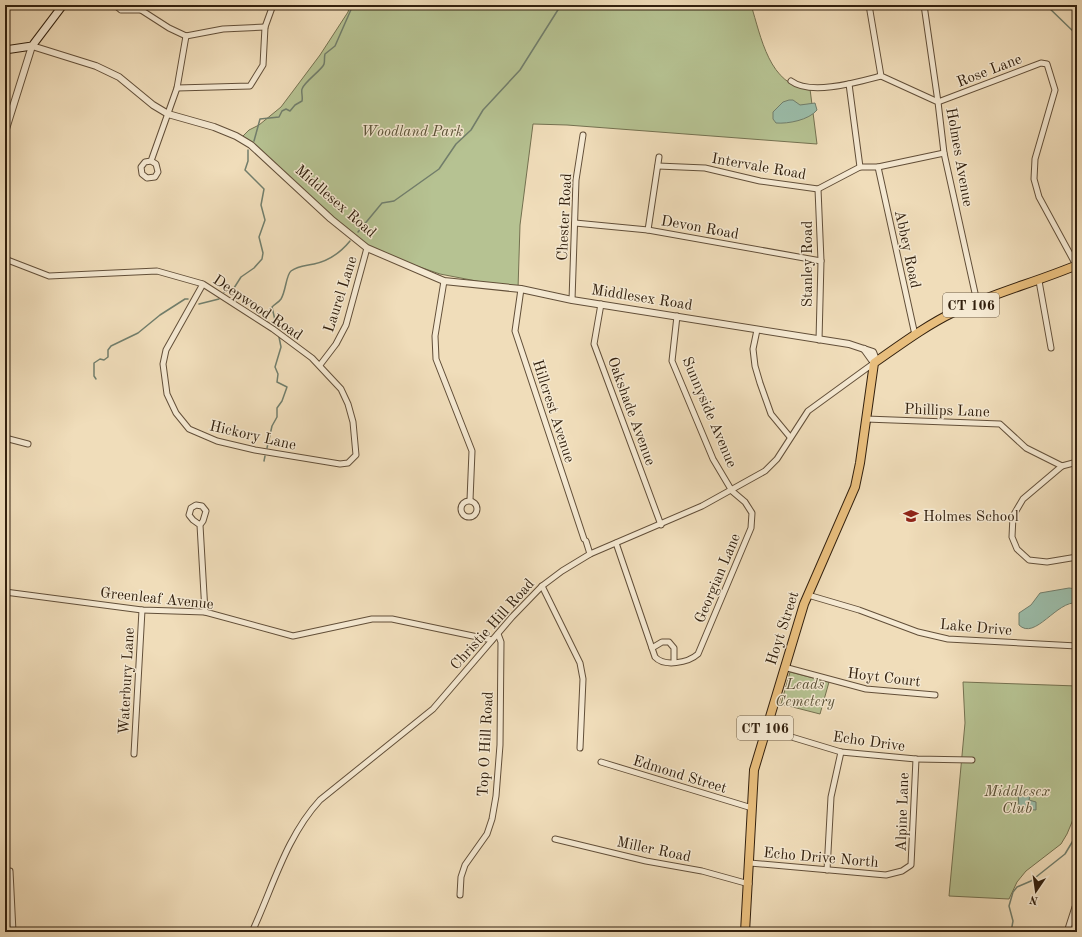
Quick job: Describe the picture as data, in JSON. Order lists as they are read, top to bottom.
{
  "streets": {
    "main road": ["Middlesex Road", "CT 106", "Hoyt Street"],
    "street": [
      "Rose Lane",
      "Holmes Avenue",
      "Intervale Road",
      "Chester Road",
      "Devon Road",
      "Abbey Road",
      "Stanley Road",
      "Laurel Lane",
      "Deepwood Road",
      "Phillips Lane",
      "Hillcrest Avenue",
      "Oakshade Avenue",
      "Sunnyside Avenue",
      "Hickory Lane",
      "Georgian Lane",
      "Greenleaf Avenue",
      "Christie Hill Road",
      "Lake Drive",
      "Hoyt Court",
      "Waterbury Lane",
      "Echo Drive",
      "Top O Hill Road",
      "Edmond Street",
      "Alpine Lane",
      "Miller Road",
      "Echo Drive North"
    ]
  },
  "crossings": [
    ["Rose Lane", "Holmes Avenue"],
    ["Rose Lane", "CT 106"],
    ["Holmes Avenue", "Intervale Road"],
    ["Holmes Avenue", "CT 106"],
    ["Intervale Road", "Abbey Road"],
    ["Intervale Road", "Stanley Road"],
    ["Middlesex Road", "Chester Road"],
    ["Middlesex Road", "Stanley Road"],
    ["Middlesex Road", "Laurel Lane"],
    ["Middlesex Road", "CT 106"],
    ["Middlesex Road", "Hillcrest Avenue"],
    ["Middlesex Road", "Oakshade Avenue"],
    ["Middlesex Road", "Sunnyside Avenue"],
    ["Middlesex Road", "Christie Hill Road"],
    ["Middlesex Road", "Hoyt Street"],
    ["Chester Road", "Devon Road"],
    ["Devon Road", "Stanley Road"],
    ["Abbey Road", "CT 106"],
    ["Laurel Lane", "Deepwood Road"],
    ["CT 106", "Christie Hill Road"],
    ["CT 106", "Hoyt Street"],
    ["Deepwood Road", "Hickory Lane"],
    ["Phillips Lane", "Hoyt Street"],
    ["Hillcrest Avenue", "Christie Hill Road"],
    ["Oakshade Avenue", "Christie Hill Road"],
    ["Sunnyside Avenue", "Georgian Lane"],
    ["Sunnyside Avenue", "Christie Hill Road"],
    ["Georgian Lane", "Christie Hill Road"],
    ["Greenleaf Avenue", "Christie Hill Road"],
    ["Greenleaf Avenue", "Waterbury Lane"],
    ["Christie Hill Road", "Hoyt Street"],
    ["Christie Hill Road", "Top O Hill Road"],
    ["Lake Drive", "Hoyt Street"],
    ["Hoyt Street", "Hoyt Court"],
    ["Hoyt Street", "Echo Drive"],
    ["Hoyt Street", "Edmond Street"],
    ["Hoyt Street", "Miller Road"],
    ["Hoyt Street", "Echo Drive North"],
    ["Echo Drive", "Alpine Lane"],
    ["Alpine Lane", "Echo Drive North"]
  ],
  "parks": ["Woodland Park", "Leads Cemetery", "Middlesex Club"],
  "places": {
    "school or university": ["Holmes School"]
  },
  "north": "bottom"
}
